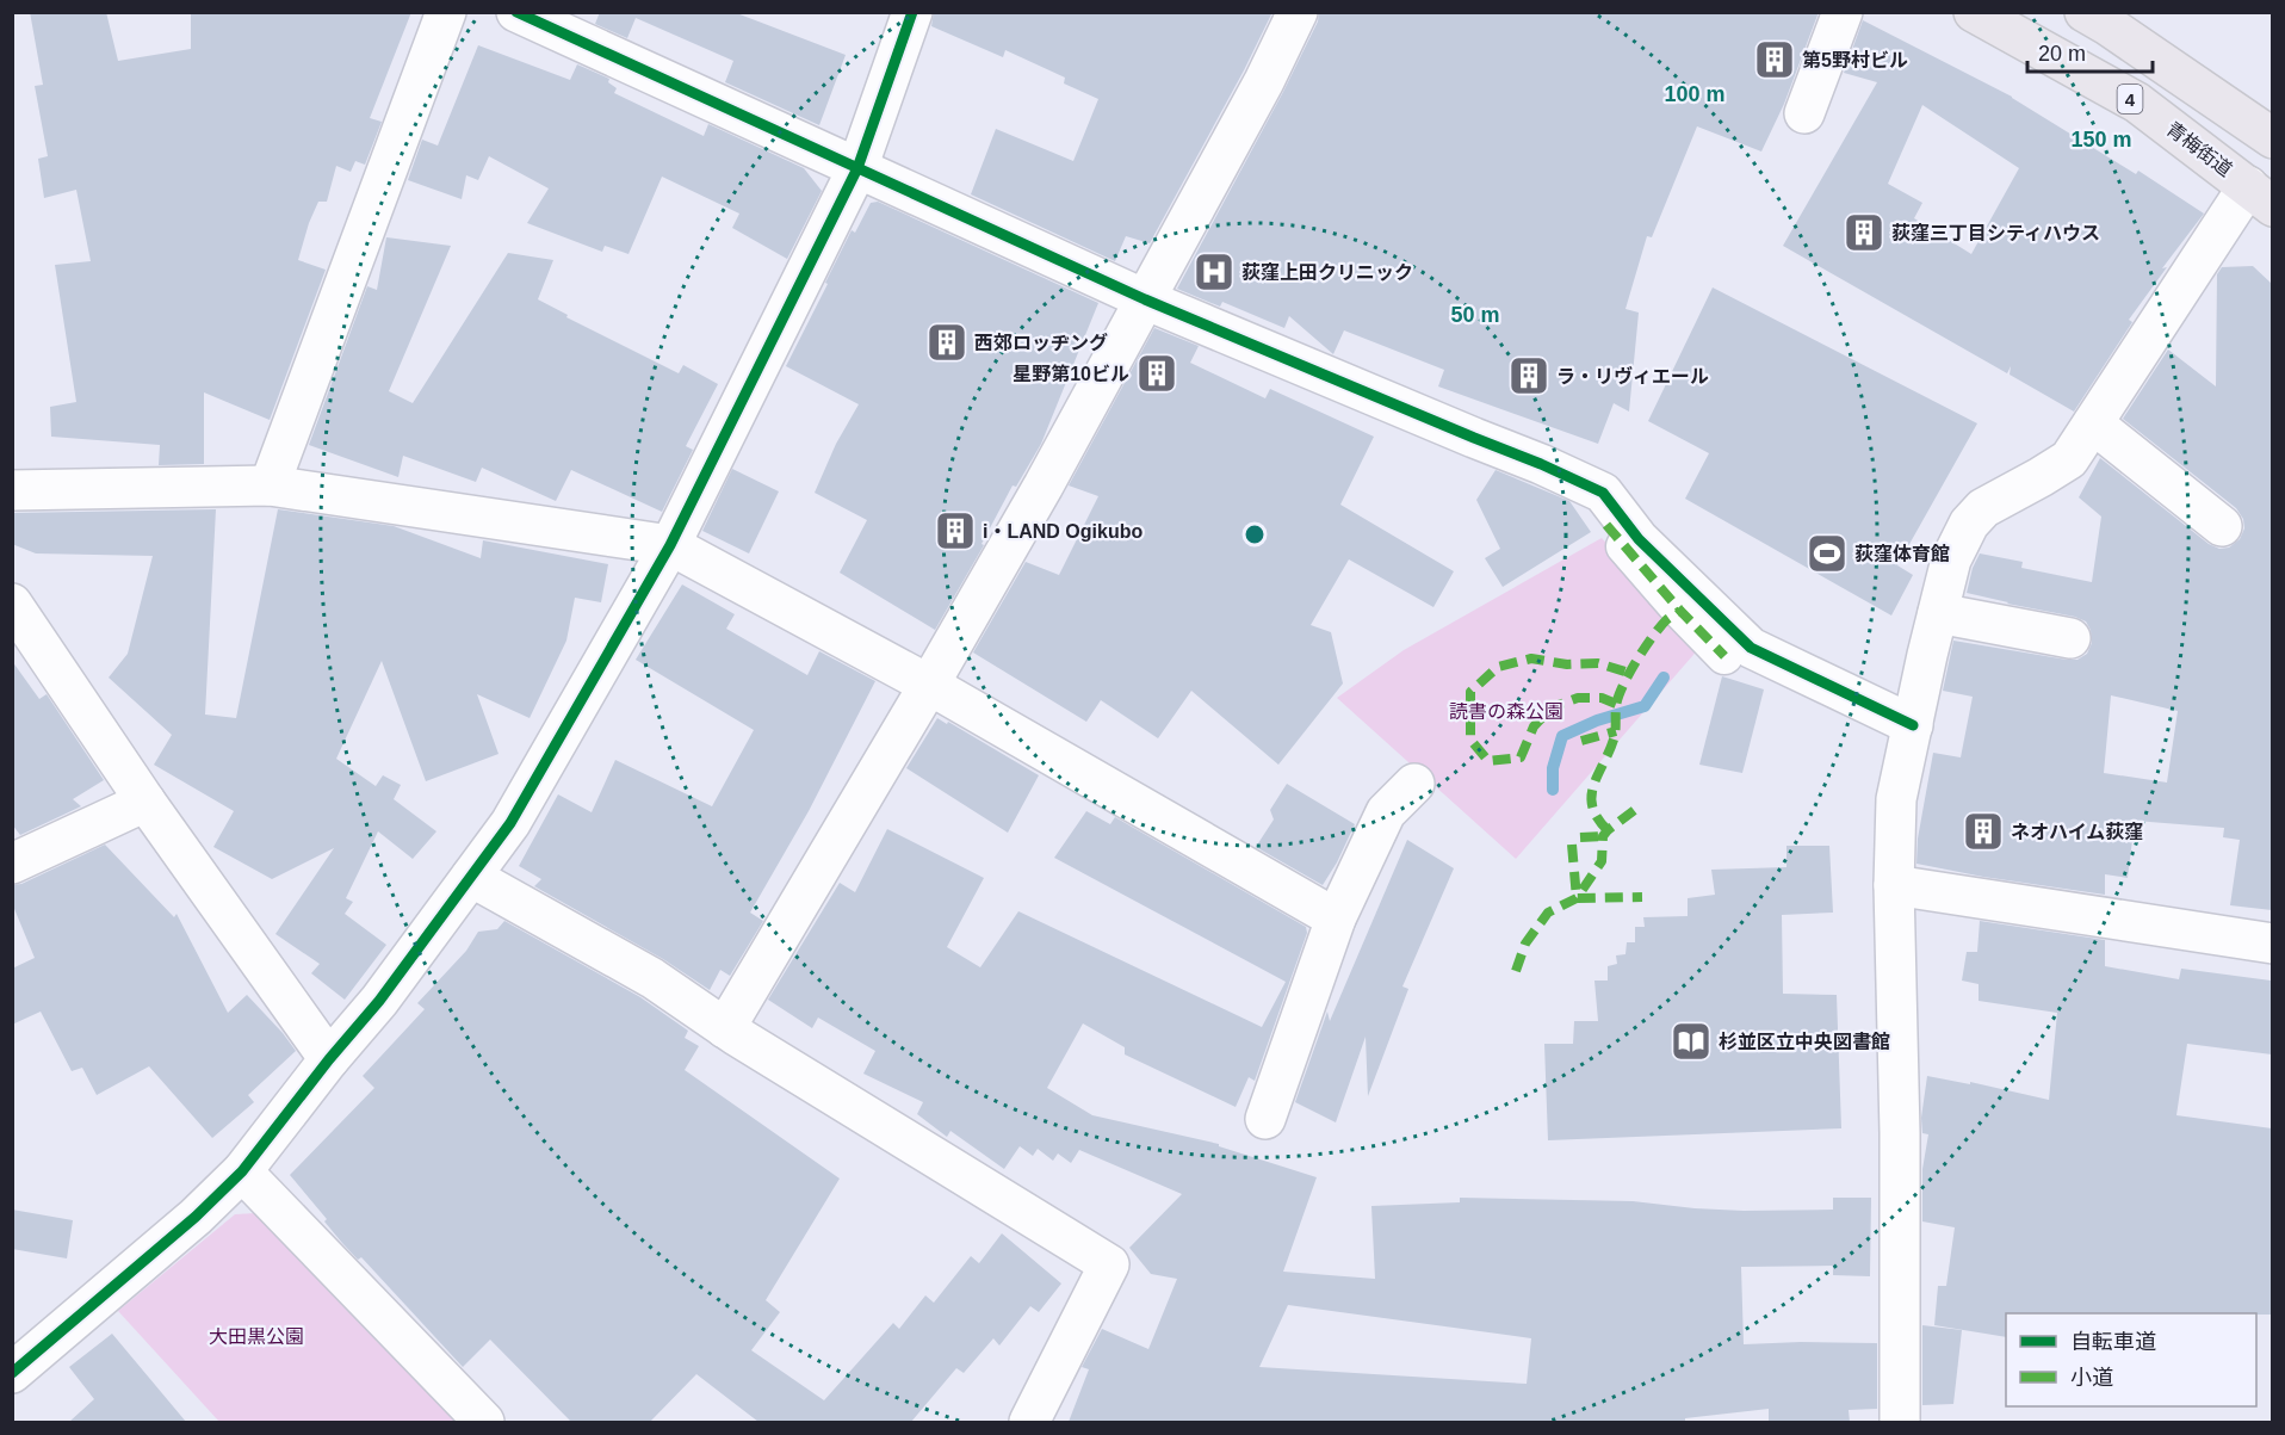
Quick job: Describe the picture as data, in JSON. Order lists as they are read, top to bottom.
{
  "streets": {
    "main road": ["4", "青梅街道"]
  },
  "parks": ["読書の森公園", "大田黒公園"],
  "places": {
    "building": [
      "第5野村ビル",
      "荻窪三丁目シティハウス",
      "西郊ロッヂング",
      "星野第10ビル",
      "ラ・リヴィエール",
      "i・LAND Ogikubo",
      "ネオハイム荻窪"
    ],
    "hospital": ["荻窪上田クリニック"],
    "sports": ["荻窪体育館"],
    "library": ["杉並区立中央図書館"]
  },
  "legend": ["自転車道", "小道"],
  "scale_bar": "20 m",
  "rings": ["100 m", "150 m", "50 m"]
}
